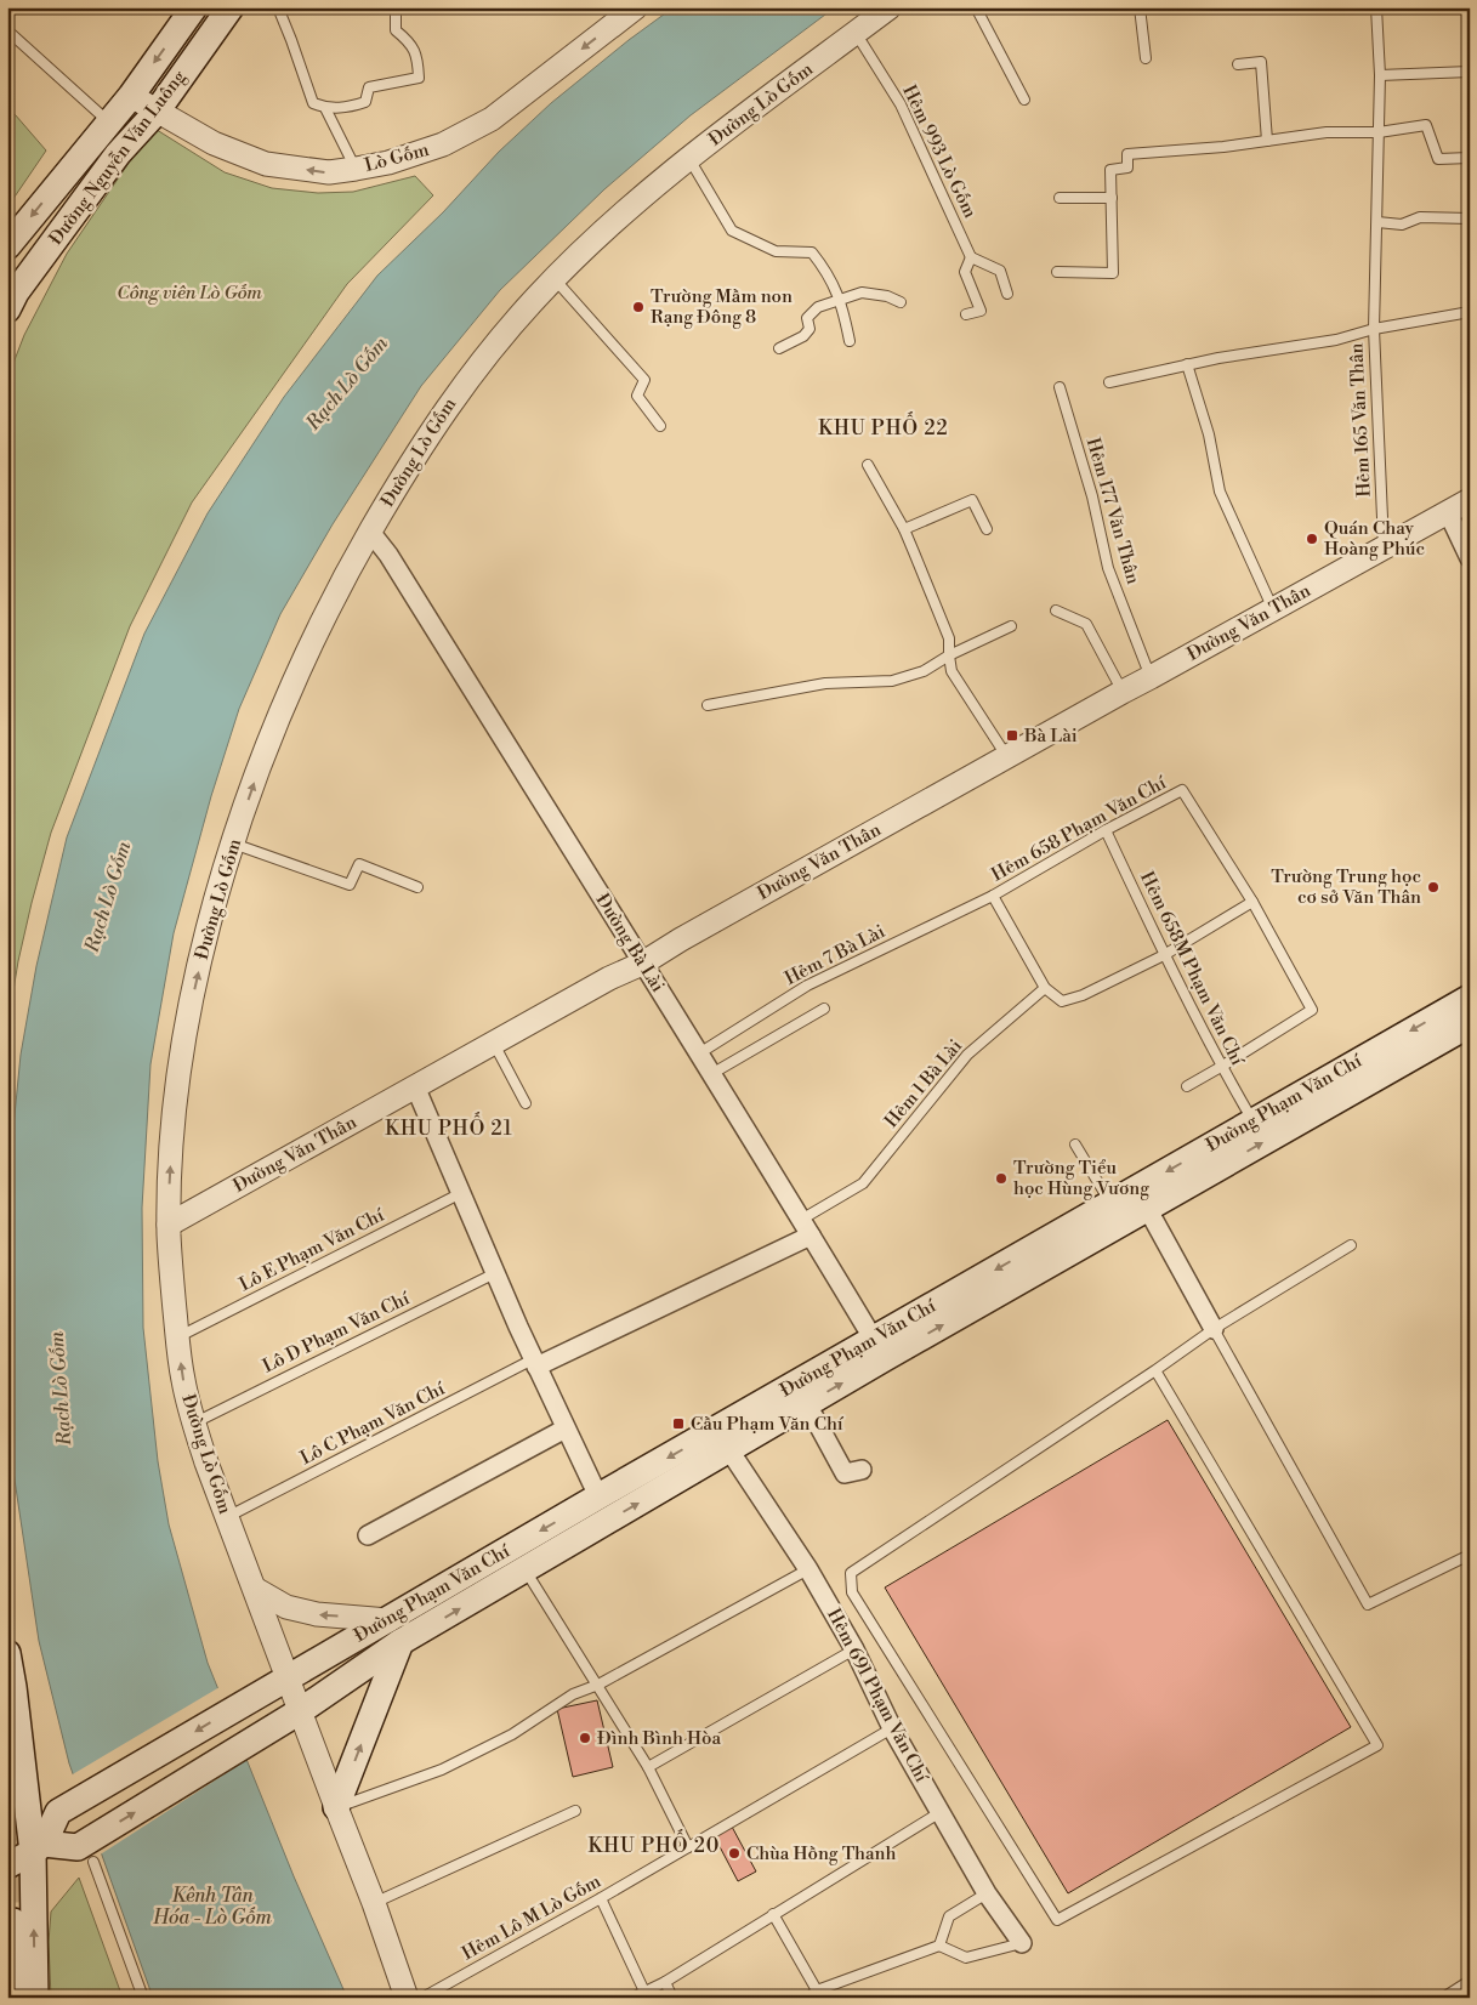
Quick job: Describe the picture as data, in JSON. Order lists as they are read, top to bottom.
{
  "streets": {
    "main road": ["Đường Nguyễn Văn Luông", "Đường Phạm Văn Chí"],
    "street": [
      "Đường Lò Gốm",
      "Lò Gốm",
      "Đường Văn Thân",
      "Đường Bà Lài",
      "Hẻm 691 Phạm Văn Chí"
    ],
    "lane": [
      "Hẻm 993 Lò Gốm",
      "Hẻm 165 Văn Thân",
      "Hẻm 177 Văn Thân",
      "Hẻm 658 Phạm Văn Chí",
      "Hẻm 7 Bà Lài",
      "Hẻm 658M Phạm Văn Chí",
      "Hẻm 1 Bà Lài",
      "Lô E Phạm Văn Chí",
      "Lô D Phạm Văn Chí",
      "Lô C Phạm Văn Chí",
      "Hẻm Lô M Lò Gốm"
    ]
  },
  "crossings": [
    ["Đường Lò Gốm", "Hẻm 993 Lò Gốm"],
    ["Đường Lò Gốm", "Đường Văn Thân"],
    ["Đường Lò Gốm", "Đường Bà Lài"],
    ["Đường Lò Gốm", "Đường Phạm Văn Chí"],
    ["Đường Lò Gốm", "Lô E Phạm Văn Chí"],
    ["Đường Lò Gốm", "Lô D Phạm Văn Chí"],
    ["Đường Lò Gốm", "Lô C Phạm Văn Chí"],
    ["Đường Nguyễn Văn Luông", "Lò Gốm"],
    ["Hẻm 165 Văn Thân", "Đường Văn Thân"],
    ["Hẻm 177 Văn Thân", "Đường Văn Thân"],
    ["Đường Văn Thân", "Đường Bà Lài"],
    ["Hẻm 658 Phạm Văn Chí", "Hẻm 7 Bà Lài"],
    ["Hẻm 658 Phạm Văn Chí", "Hẻm 658M Phạm Văn Chí"],
    ["Đường Bà Lài", "Hẻm 7 Bà Lài"],
    ["Đường Bà Lài", "Hẻm 1 Bà Lài"],
    ["Đường Bà Lài", "Đường Phạm Văn Chí"],
    ["Hẻm 658M Phạm Văn Chí", "Đường Phạm Văn Chí"],
    ["Đường Phạm Văn Chí", "Hẻm 691 Phạm Văn Chí"],
    ["Hẻm 691 Phạm Văn Chí", "Hẻm Lô M Lò Gốm"]
  ],
  "one_way": ["Lò Gốm"],
  "districts": ["KHU PHỐ 22", "KHU PHỐ 21", "KHU PHỐ 20"],
  "water": ["Rạch Lò Gốm", "Kênh Tân Hóa - Lò Gốm"],
  "parks": ["Công viên Lò Gốm"],
  "places": {
    "other": [
      "Trường Mầm non Rạng Đông 8",
      "Quán Chay Hoàng Phúc",
      "Trường Trung học cơ sở Văn Thân",
      "Trường Tiểu học Hùng Vương",
      "Đình Bình Hòa",
      "Chùa Hồng Thanh"
    ],
    "transit": ["Bà Lài", "Cầu Phạm Văn Chí"]
  }
}
